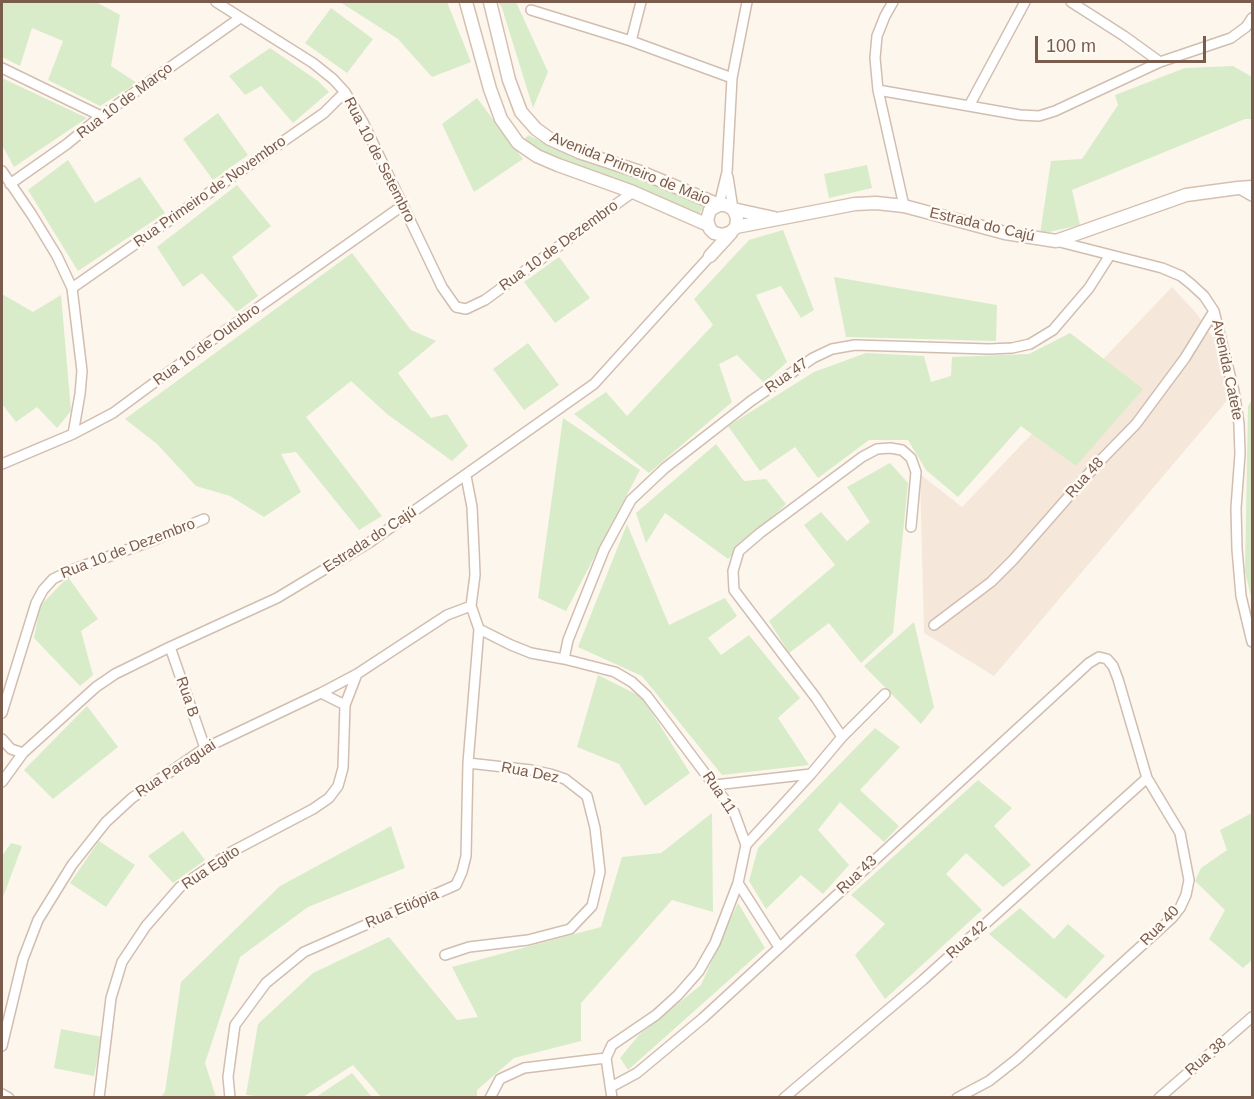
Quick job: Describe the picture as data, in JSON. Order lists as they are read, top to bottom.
{
  "streets": {
    "main road": ["Avenida Primeiro de Maio", "Estrada do Cajú"],
    "street": [
      "Rua 10 de Março",
      "Rua 10 de Setembro",
      "Rua Primeiro de Novembro",
      "Rua 10 de Dezembro",
      "Rua 10 de Outubro",
      "Avenida Catete",
      "Rua 47",
      "Rua 48",
      "Rua B",
      "Rua Paraguai",
      "Rua Dez",
      "Rua 11",
      "Rua Egito",
      "Rua 43",
      "Rua Etiópia",
      "Rua 40",
      "Rua 42",
      "Rua 38"
    ]
  },
  "crossings": [
    ["Rua 10 de Março", "Rua 10 de Setembro"],
    ["Rua 10 de Setembro", "Rua Primeiro de Novembro"],
    ["Rua 10 de Setembro", "Rua 10 de Dezembro"],
    ["Rua 10 de Setembro", "Rua 10 de Outubro"],
    ["Avenida Primeiro de Maio", "Estrada do Cajú"],
    ["Avenida Primeiro de Maio", "Rua 10 de Dezembro"],
    ["Estrada do Cajú", "Avenida Catete"],
    ["Estrada do Cajú", "Rua B"],
    ["Avenida Catete", "Rua 47"],
    ["Avenida Catete", "Rua 48"],
    ["Rua 47", "Rua 11"],
    ["Rua B", "Rua Paraguai"],
    ["Rua Paraguai", "Rua Egito"],
    ["Rua Dez", "Rua Etiópia"],
    ["Rua 11", "Rua Etiópia"],
    ["Rua 43", "Rua 40"],
    ["Rua 40", "Rua 42"]
  ],
  "scale_bar": "100 m"
}
